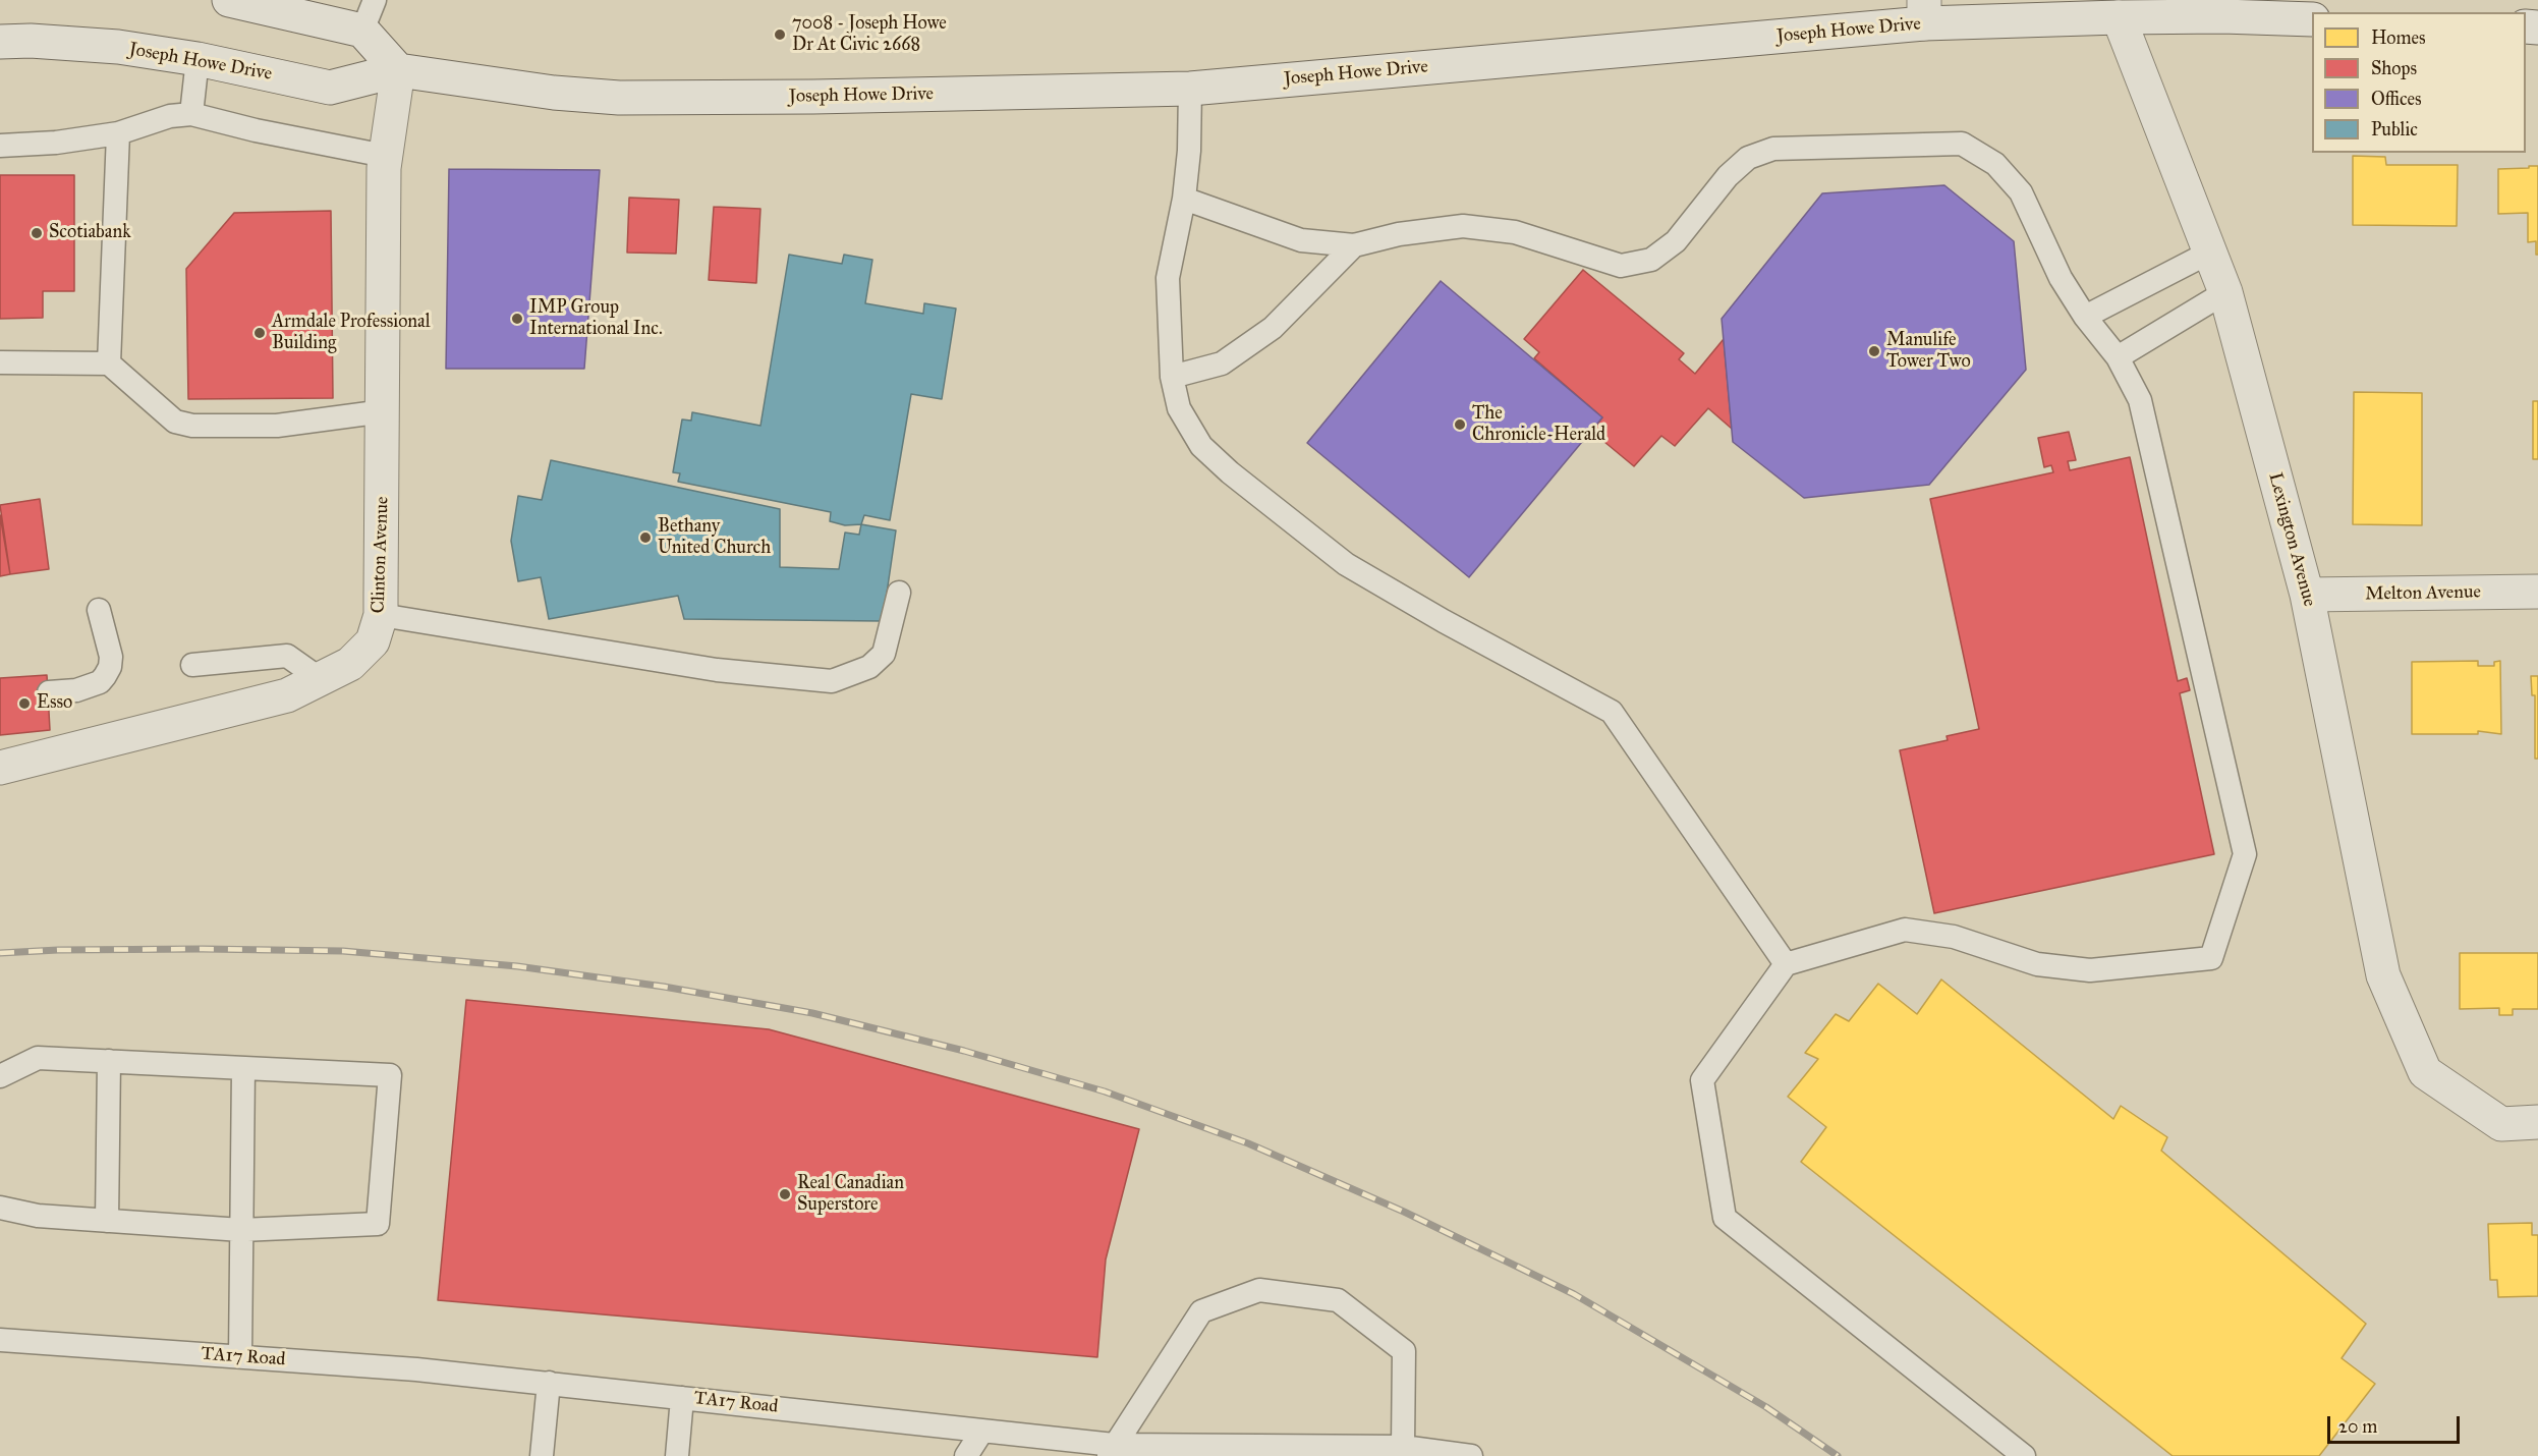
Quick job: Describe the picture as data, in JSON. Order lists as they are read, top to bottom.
{
  "streets": {
    "main road": [
      "Joseph Howe Drive",
      "Lexington Avenue",
      "Clinton Avenue",
      "Melton Avenue"
    ],
    "lane": ["TA17 Road"]
  },
  "crossings": [
    ["Joseph Howe Drive", "Lexington Avenue"],
    ["Joseph Howe Drive", "Clinton Avenue"],
    ["Lexington Avenue", "Melton Avenue"]
  ],
  "places": [
    "7008 - Joseph Howe Dr At Civic 2668",
    "Scotiabank",
    "IMP Group International Inc.",
    "Armdale Professional Building",
    "Manulife Tower Two",
    "The Chronicle-Herald",
    "Bethany United Church",
    "Esso",
    "Real Canadian Superstore"
  ],
  "legend": [
    "Homes",
    "Shops",
    "Offices",
    "Public"
  ],
  "scale_bar": "20 m"
}
